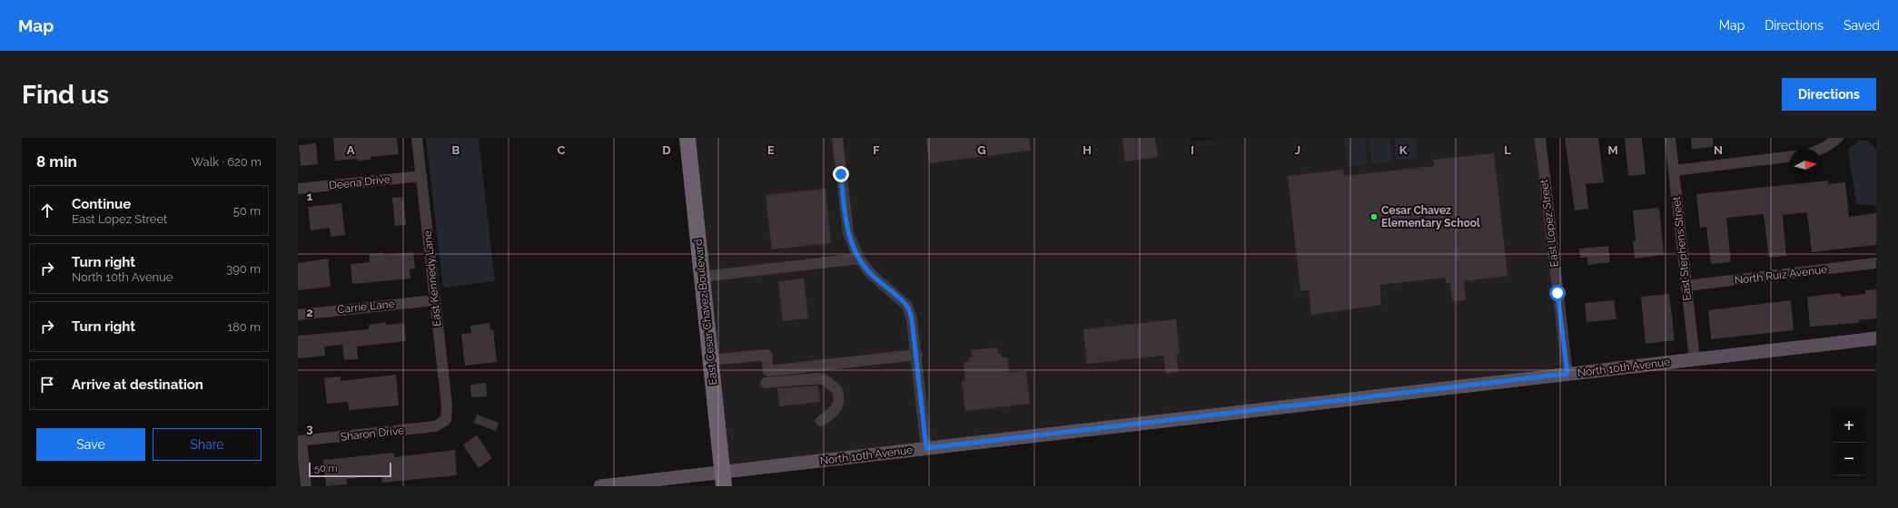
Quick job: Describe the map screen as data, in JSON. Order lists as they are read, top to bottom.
{
  "streets": {
    "highway": ["East Cesar Chavez Boulevard"],
    "main road": ["North 10th Avenue"],
    "street": [
      "Deena Drive",
      "East Lopez Street",
      "East Stephens Street",
      "North Ruiz Avenue",
      "East Kennedy Lane",
      "Carrie Lane",
      "Sharon Drive"
    ]
  },
  "crossings": [
    ["Deena Drive", "East Kennedy Lane"],
    ["East Lopez Street", "North 10th Avenue"],
    ["East Stephens Street", "North Ruiz Avenue"],
    ["East Stephens Street", "North 10th Avenue"],
    ["East Kennedy Lane", "Carrie Lane"],
    ["East Kennedy Lane", "Sharon Drive"],
    ["East Cesar Chavez Boulevard", "North 10th Avenue"]
  ],
  "places": ["Cesar Chavez Elementary School"],
  "scale_bar": "50 m",
  "north": "right",
  "page": {
    "header": "Map",
    "nav": ["Map", "Directions", "Saved"],
    "buttons": [
      "Directions",
      ["Save", "Share"]
    ],
    "title": "Find us",
    "heading": ["8 min", "Walk · 620 m"],
    "list": [
      ["Continue", "East Lopez Street", "50 m"],
      ["Turn right", "North 10th Avenue", "390 m"],
      ["Turn right", "180 m"],
      "Arrive at destination"
    ],
    "map_buttons": ["+", "−"],
    "scale": "50 m"
  },
  "grid": {
    "columns": [
      "A",
      "B",
      "C",
      "D",
      "E",
      "F",
      "G",
      "H",
      "I",
      "J",
      "K",
      "L",
      "M",
      "N"
    ],
    "rows": ["1", "2", "3"]
  }
}
